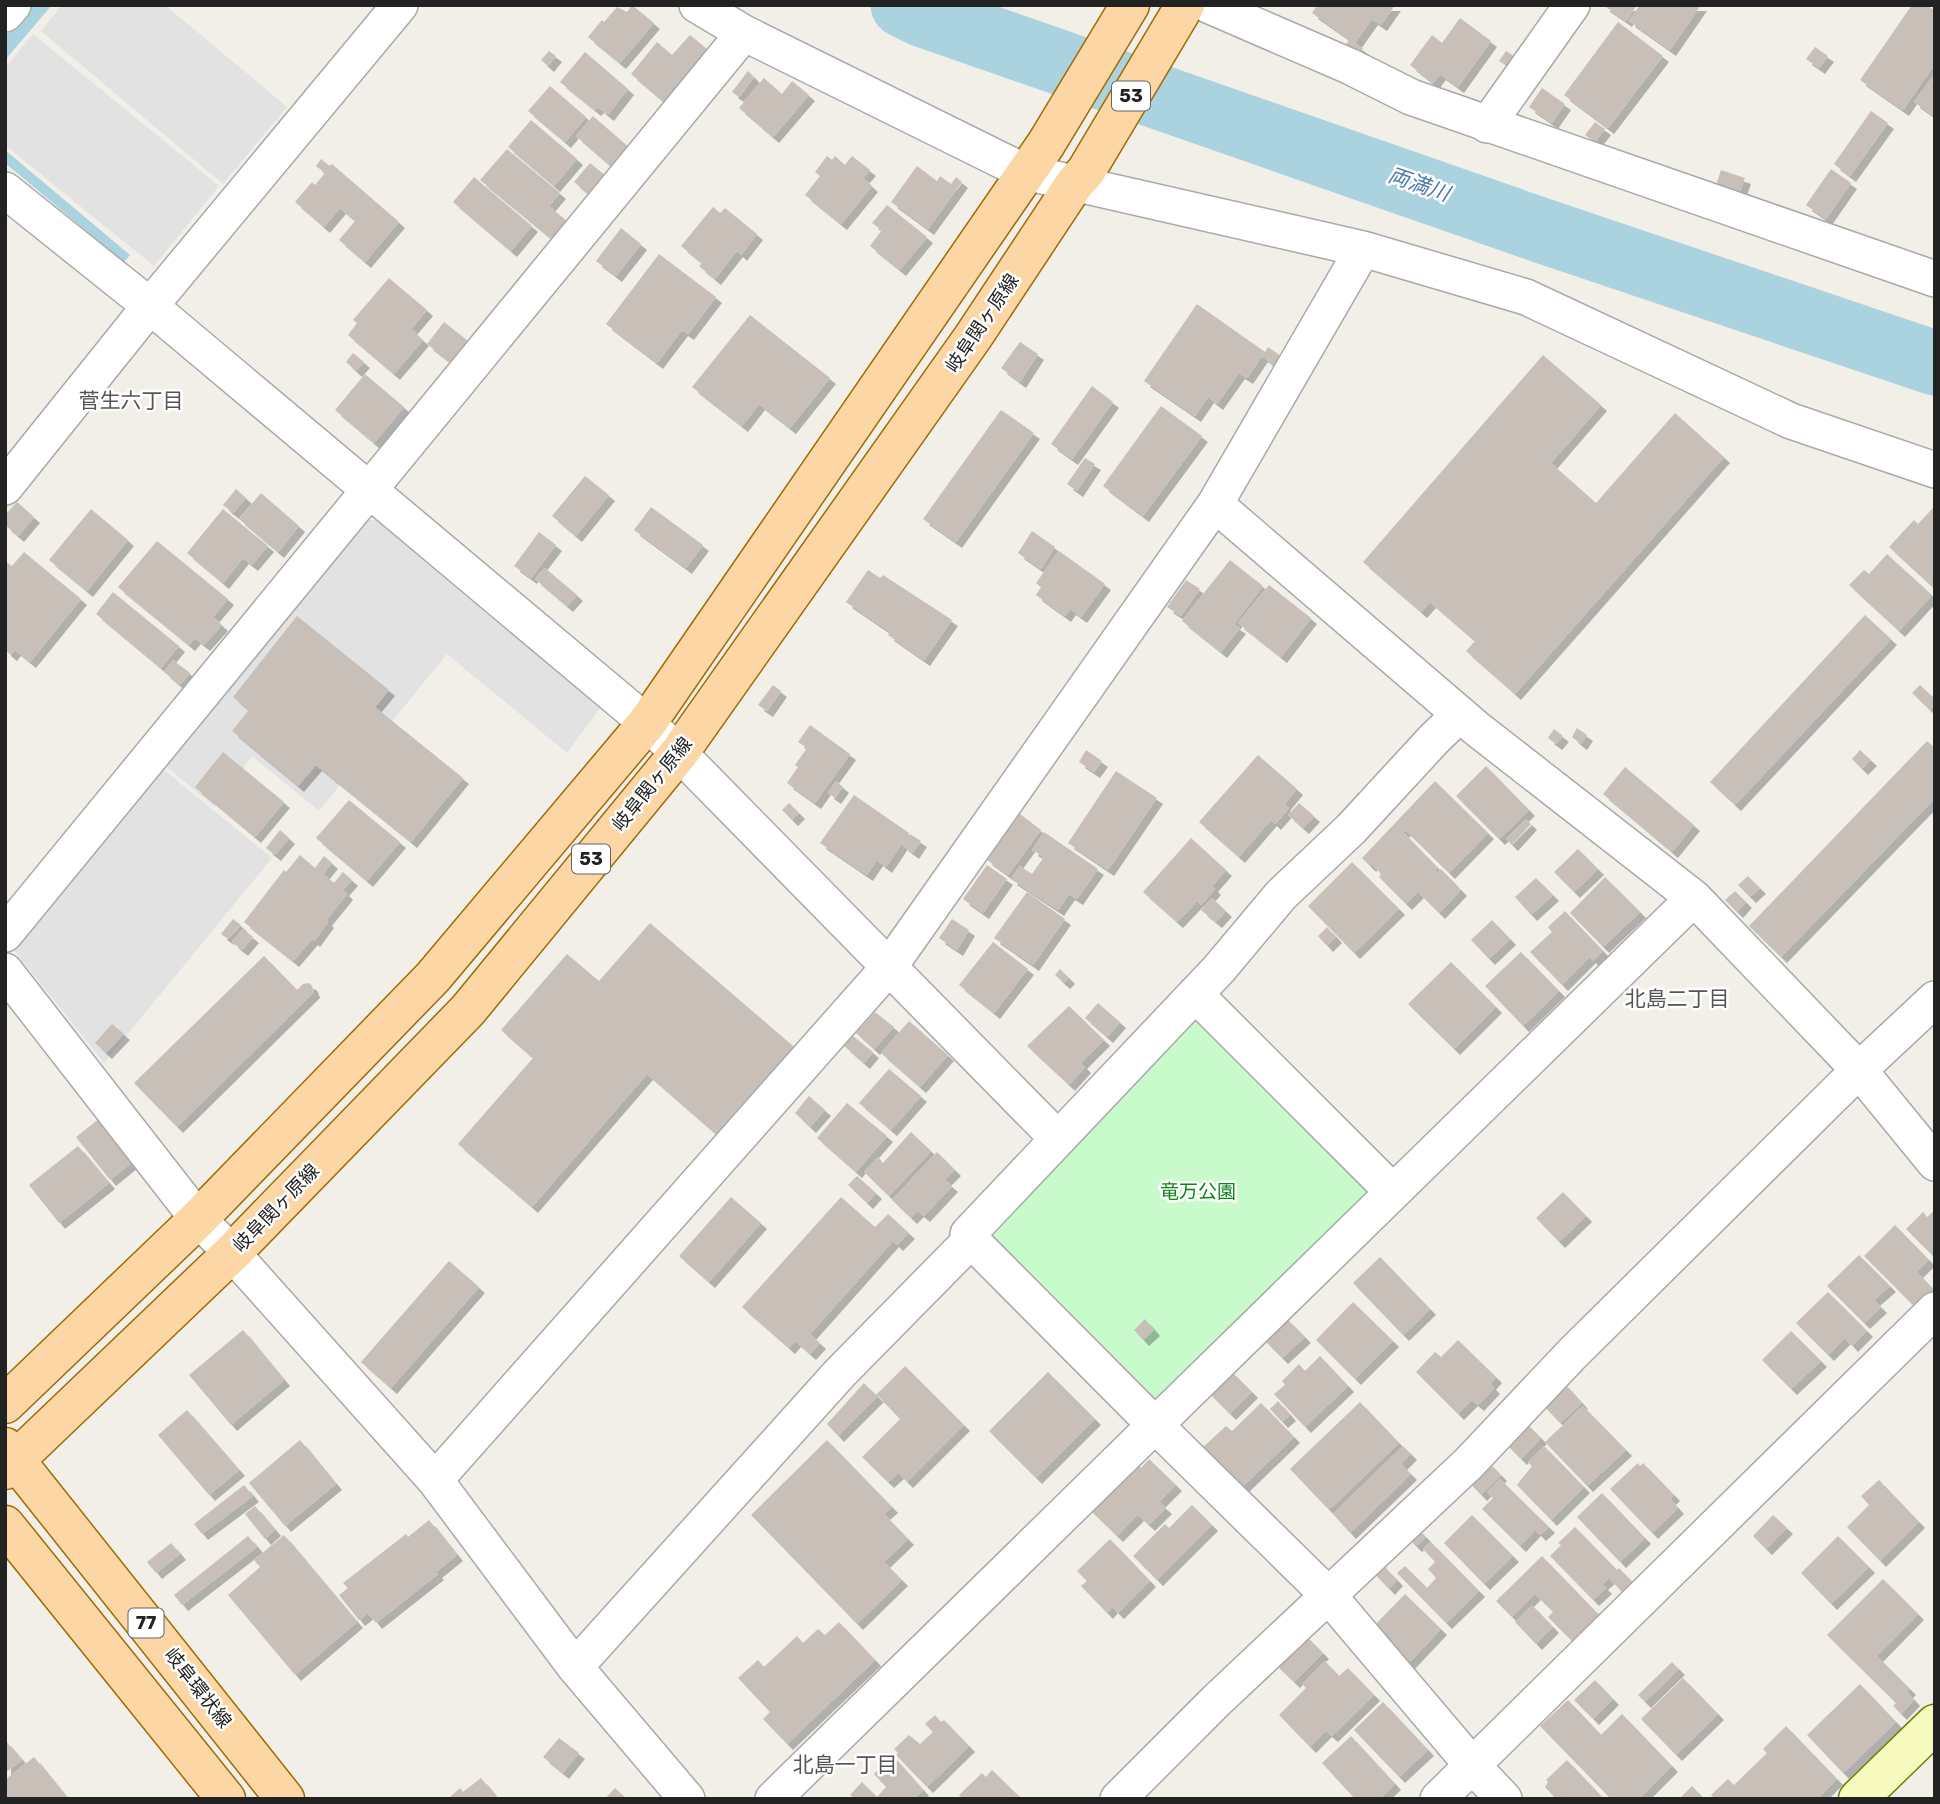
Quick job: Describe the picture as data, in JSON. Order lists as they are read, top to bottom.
{
  "streets": {
    "main road": [
      "53",
      "岐阜関ヶ原線",
      "77",
      "岐阜環状線"
    ]
  },
  "crossings": [
    ["岐阜関ヶ原線", "岐阜環状線"]
  ],
  "districts": ["菅生六丁目", "北島二丁目", "北島一丁目"],
  "water": ["両満川"],
  "parks": ["竜万公園"]
}
